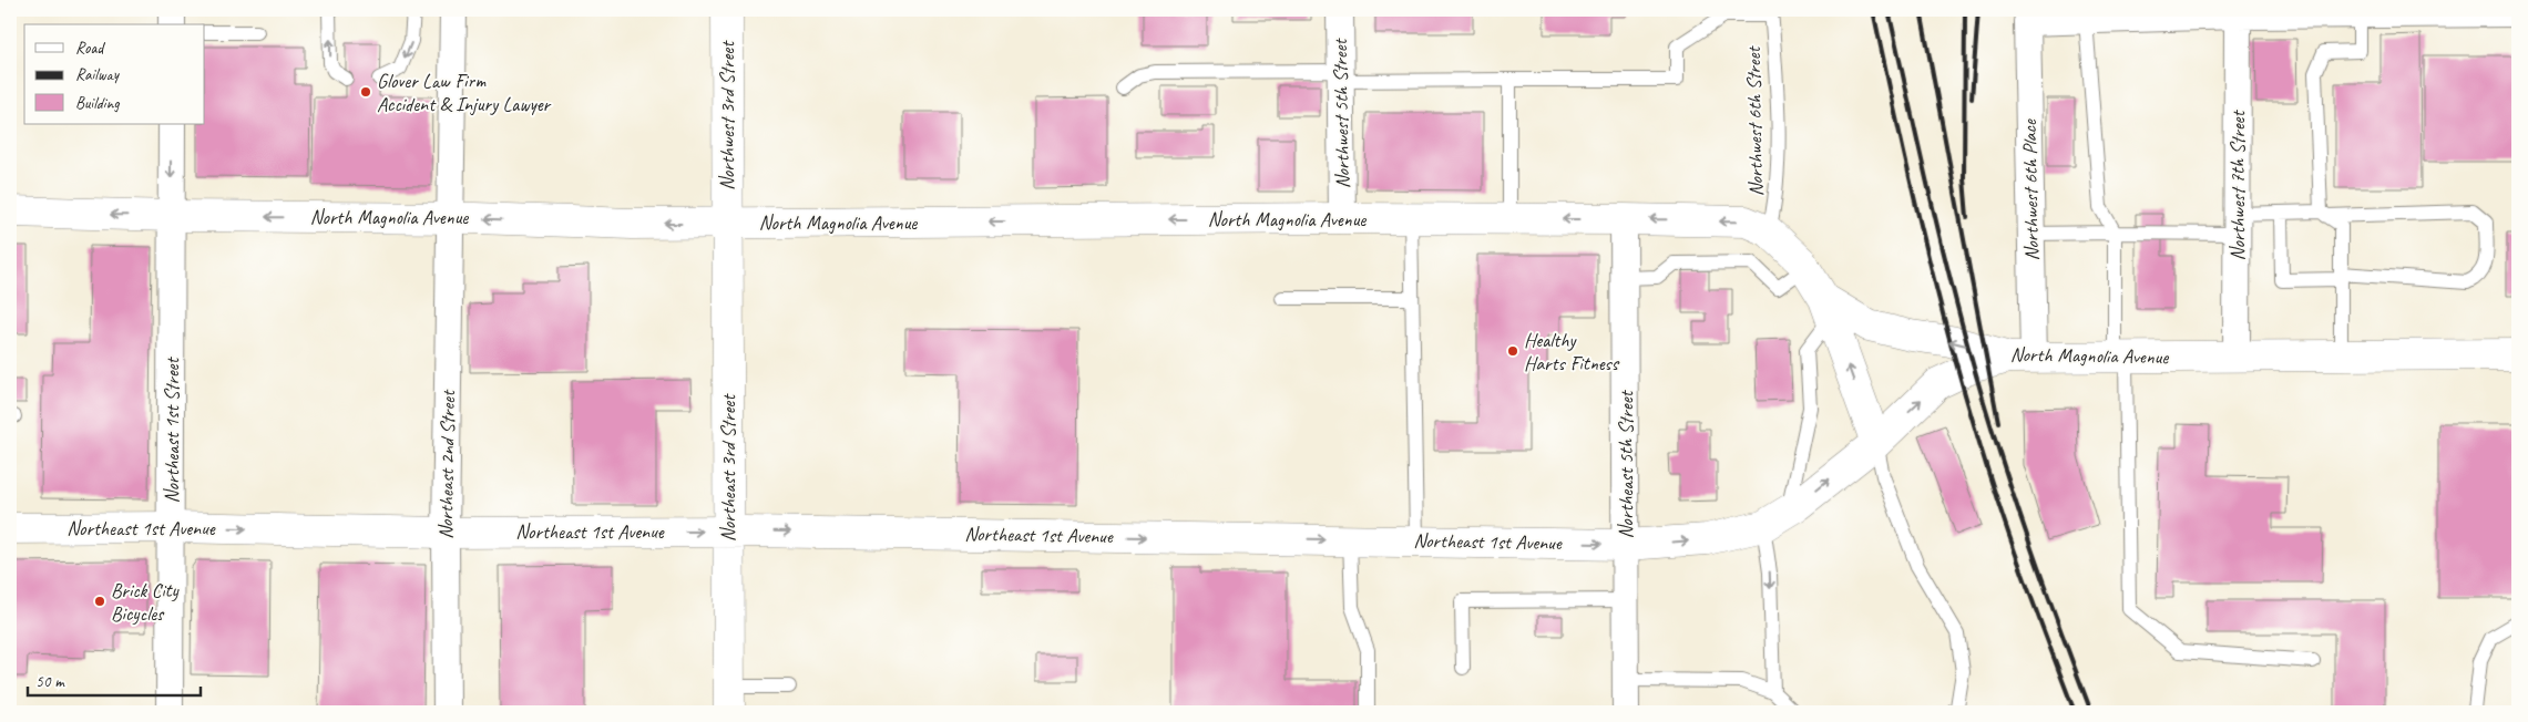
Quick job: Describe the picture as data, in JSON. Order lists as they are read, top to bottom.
{
  "streets": {
    "main road": [
      "Northwest 3rd Street",
      "North Magnolia Avenue",
      "Northeast 3rd Street",
      "Northeast 1st Avenue"
    ],
    "street": [
      "Northwest 5th Street",
      "Northwest 7th Street",
      "Northwest 6th Place",
      "Northeast 1st Street",
      "Northeast 2nd Street",
      "Northeast 5th Street"
    ],
    "lane": ["Northwest 6th Street"]
  },
  "crossings": [
    ["Northwest 5th Street", "North Magnolia Avenue"],
    ["Northwest 3rd Street", "North Magnolia Avenue"],
    ["Northwest 3rd Street", "Northeast 3rd Street"],
    ["Northwest 6th Street", "North Magnolia Avenue"],
    ["Northwest 7th Street", "North Magnolia Avenue"],
    ["Northwest 6th Place", "North Magnolia Avenue"],
    ["Northwest 6th Place", "Northeast 1st Avenue"],
    ["North Magnolia Avenue", "Northeast 1st Street"],
    ["North Magnolia Avenue", "Northeast 2nd Street"],
    ["North Magnolia Avenue", "Northeast 5th Street"],
    ["North Magnolia Avenue", "Northeast 3rd Street"],
    ["North Magnolia Avenue", "Northeast 1st Avenue"],
    ["Northeast 1st Street", "Northeast 1st Avenue"],
    ["Northeast 2nd Street", "Northeast 1st Avenue"],
    ["Northeast 5th Street", "Northeast 1st Avenue"],
    ["Northeast 3rd Street", "Northeast 1st Avenue"]
  ],
  "one_way": ["North Magnolia Avenue", "Northeast 1st Avenue"],
  "places": ["Glover Law Firm Accident & Injury Lawyer", "Healthy Harts Fitness", "Brick City Bicycles"],
  "legend": ["Road", "Railway", "Building"],
  "scale_bar": "50 m"
}
